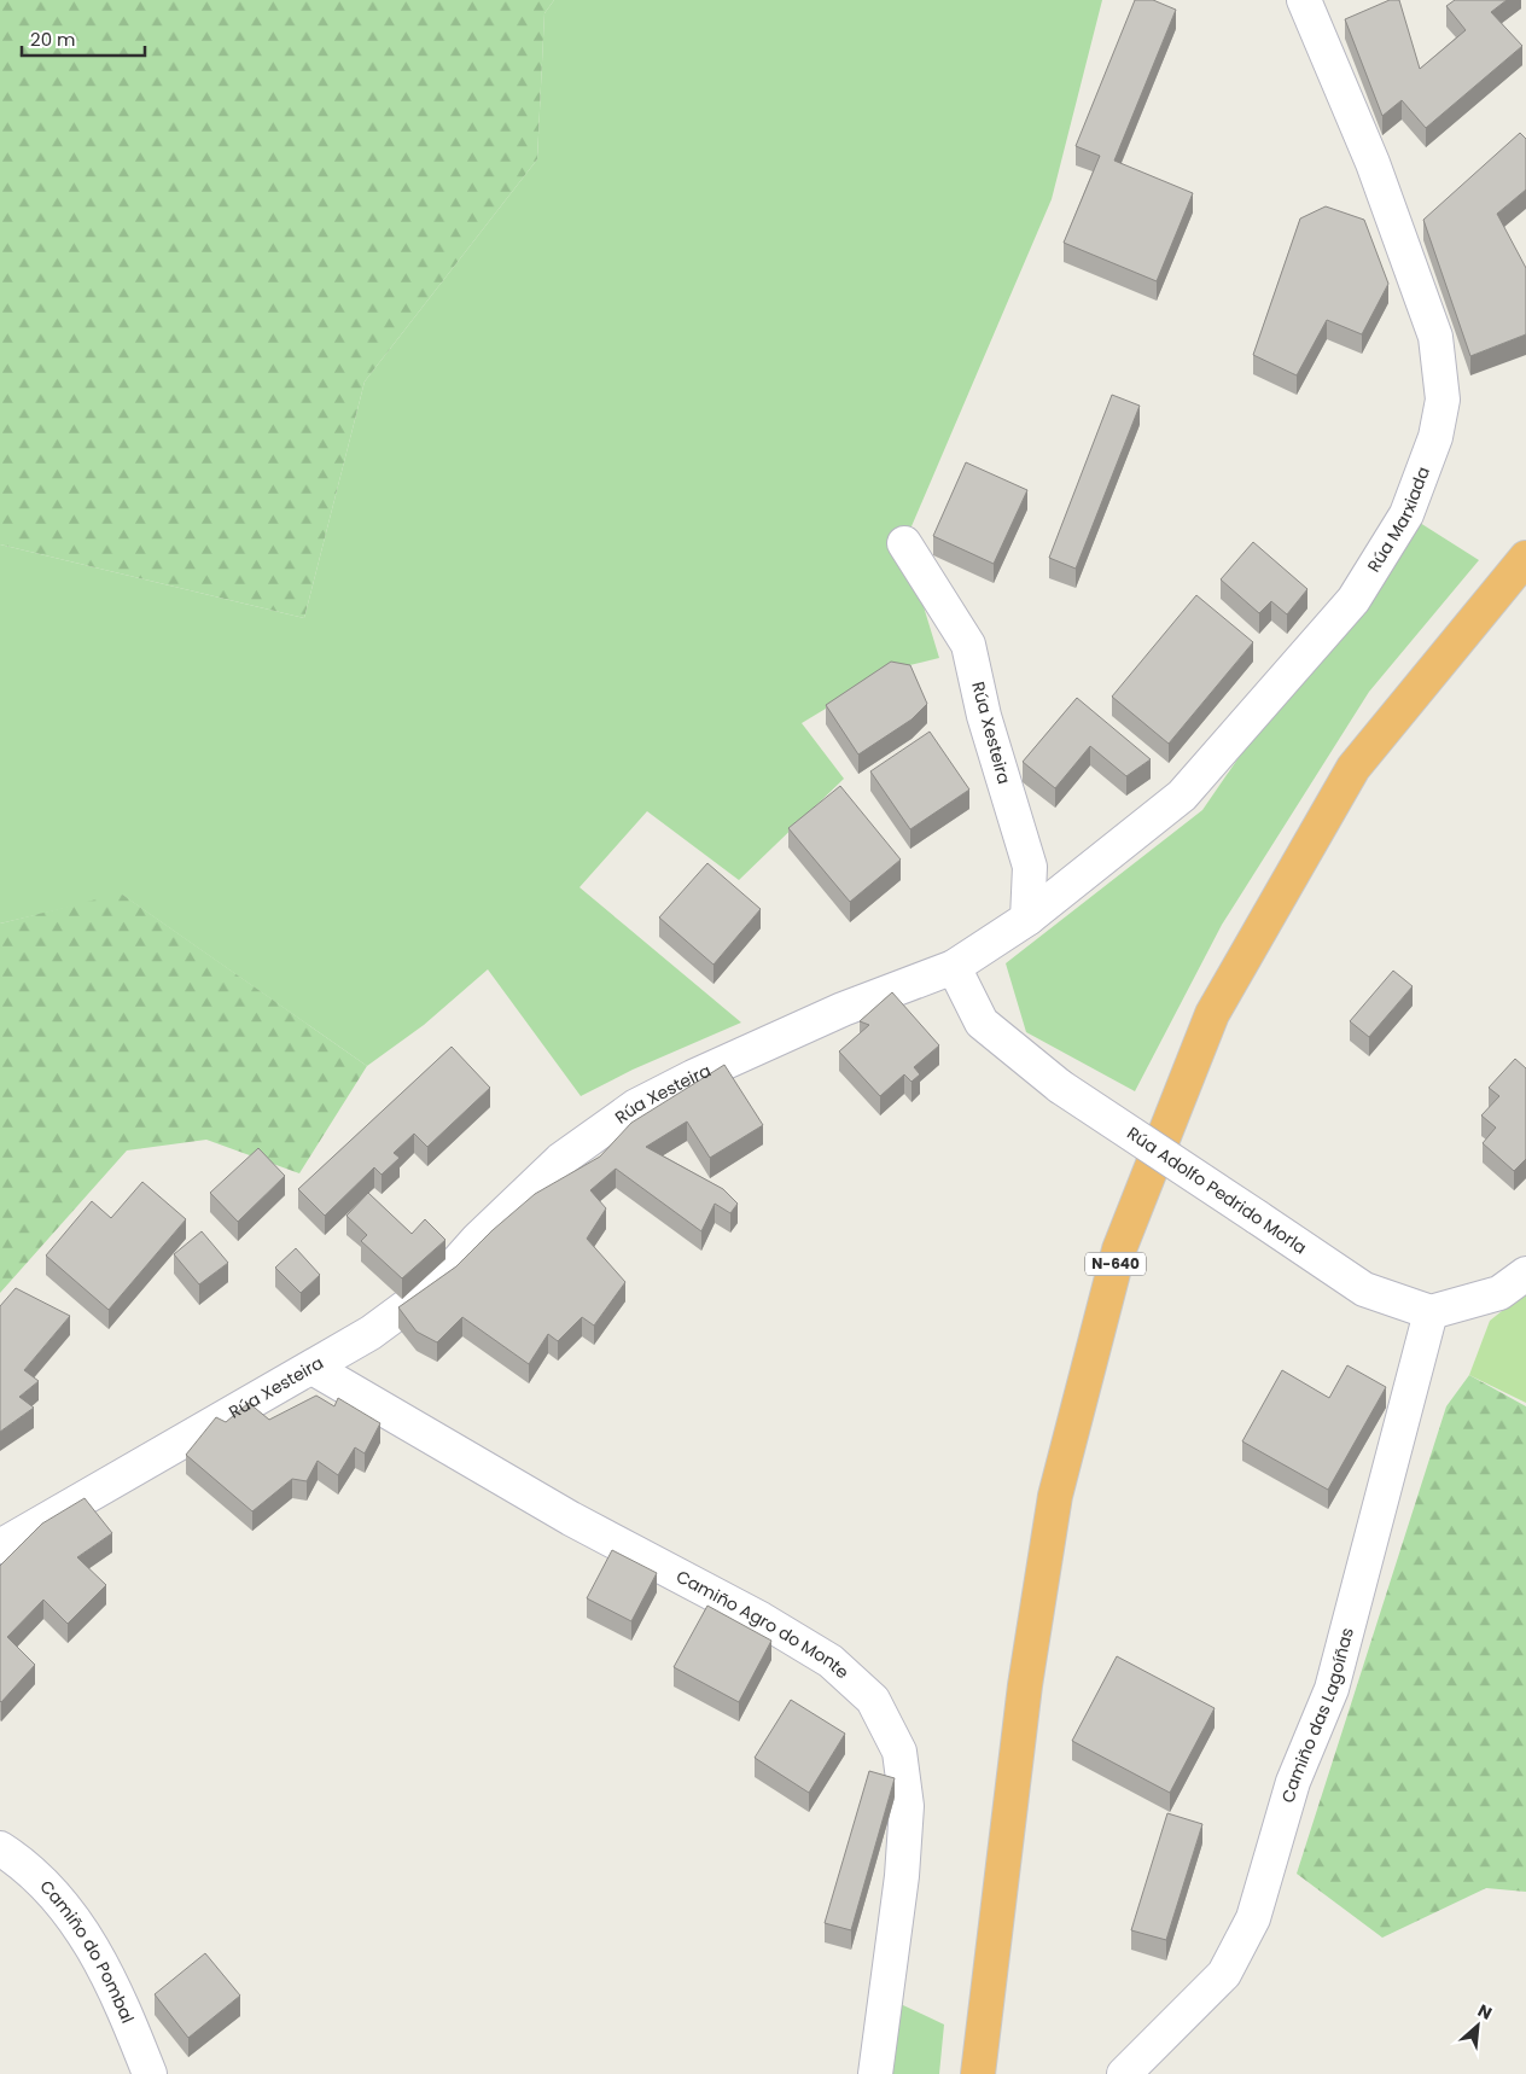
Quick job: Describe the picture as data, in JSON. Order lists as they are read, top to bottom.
{
  "streets": {
    "highway": ["N-640"],
    "street": [
      "Rúa Marxiada",
      "Rúa Xesteira",
      "Rúa Adolfo Pedrido Morla",
      "Camiño Agro do Monte",
      "Camiño das Lagoíñas",
      "Camiño do Pombal"
    ]
  },
  "crossings": [
    ["Rúa Marxiada", "Rúa Xesteira"],
    ["Rúa Xesteira", "Rúa Adolfo Pedrido Morla"],
    ["Rúa Xesteira", "Camiño Agro do Monte"],
    ["Rúa Adolfo Pedrido Morla", "Camiño das Lagoíñas"]
  ],
  "scale_bar": "20 m",
  "north": "top right"
}
